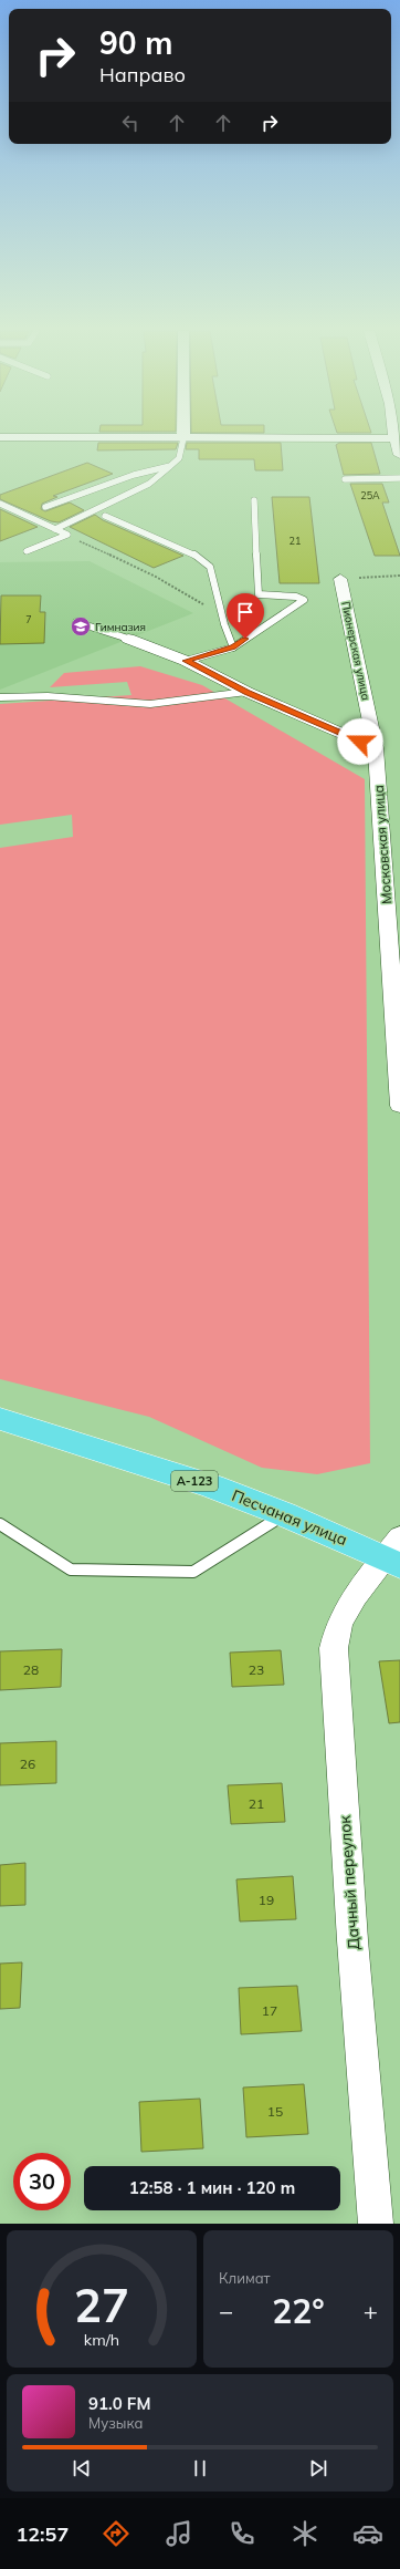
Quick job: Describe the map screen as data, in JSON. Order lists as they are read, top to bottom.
{
  "streets": {
    "main road": ["А-123", "Песчаная улица"],
    "street": ["Пионерская улица", "Московская улица", "Дачный переулок"]
  },
  "crossings": [
    ["Пионерская улица", "Московская улица"],
    ["Песчаная улица", "Дачный переулок"]
  ],
  "places": {
    "school or university": ["Гимназия"]
  },
  "house_numbers": [
    "25А",
    "21",
    "7",
    "28",
    "23",
    "26",
    "21",
    "19",
    "17",
    "15"
  ],
  "page": {
    "turn": ["90 m", "Направо"],
    "limit": "30",
    "trip": "12:58 · 1 мин · 120 m",
    "tile": "Климат",
    "heat": ["−", "22°", "+"],
    "song": ["91.0 FM", "Музыка"],
    "tabs": "12:57",
    "gauge": ["27", "km/h"]
  }
}
